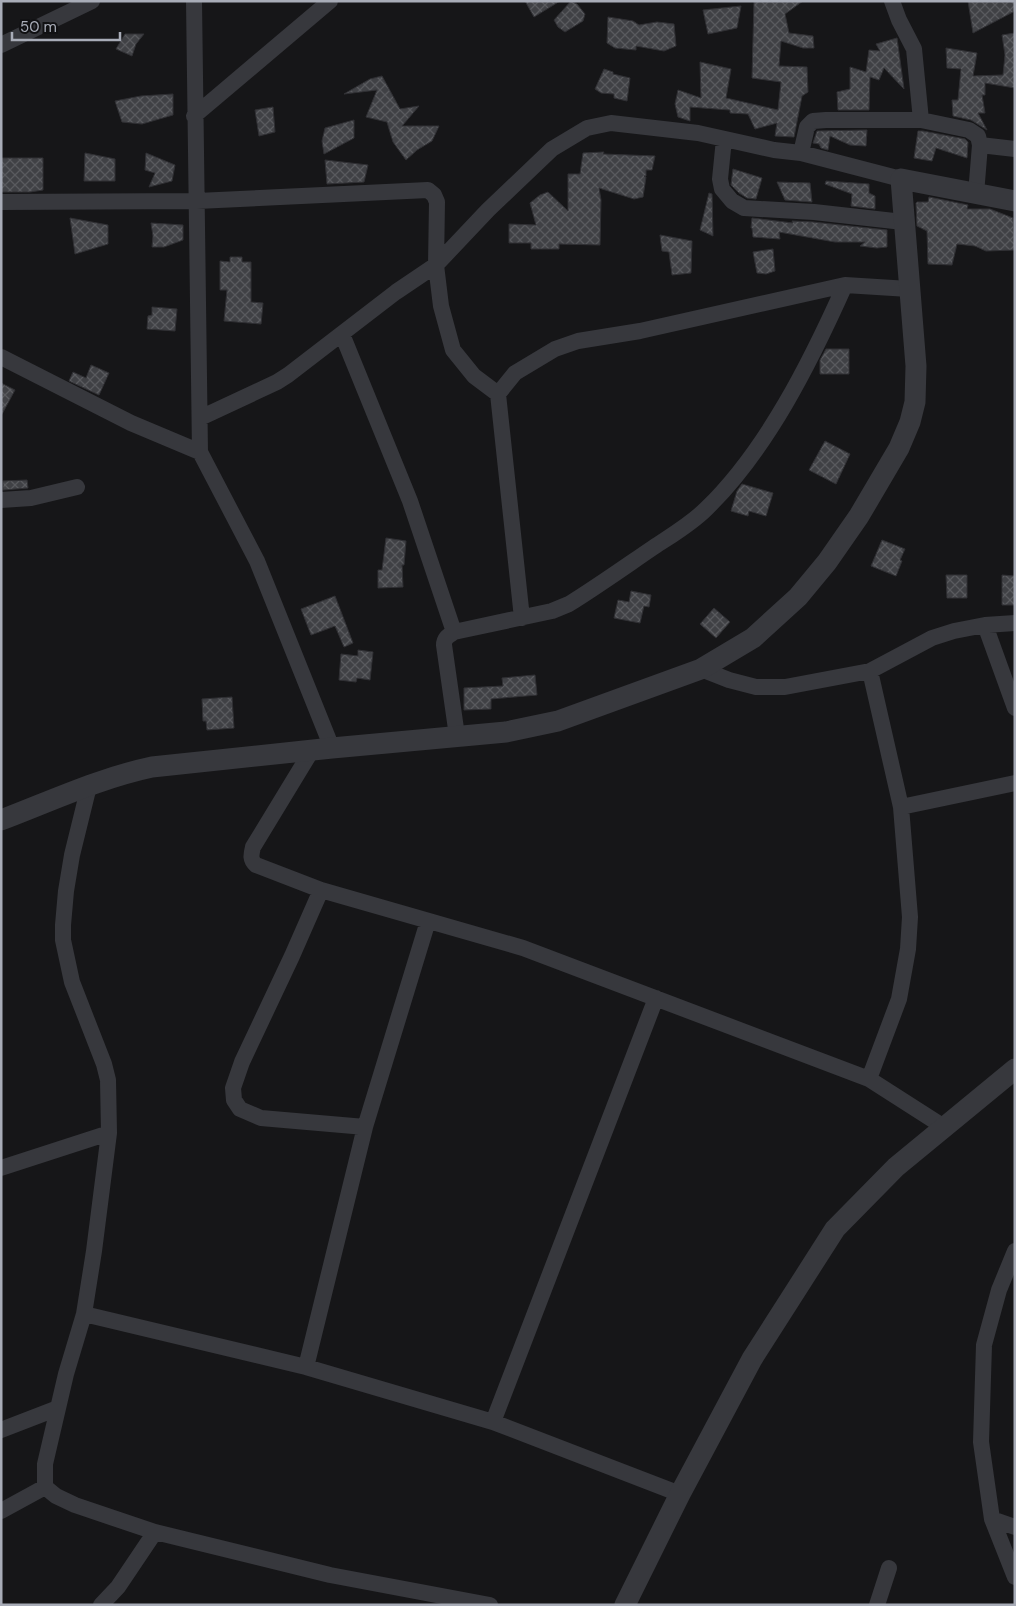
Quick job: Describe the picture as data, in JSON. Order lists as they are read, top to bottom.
{
  "scale_bar": "50 m"
}
